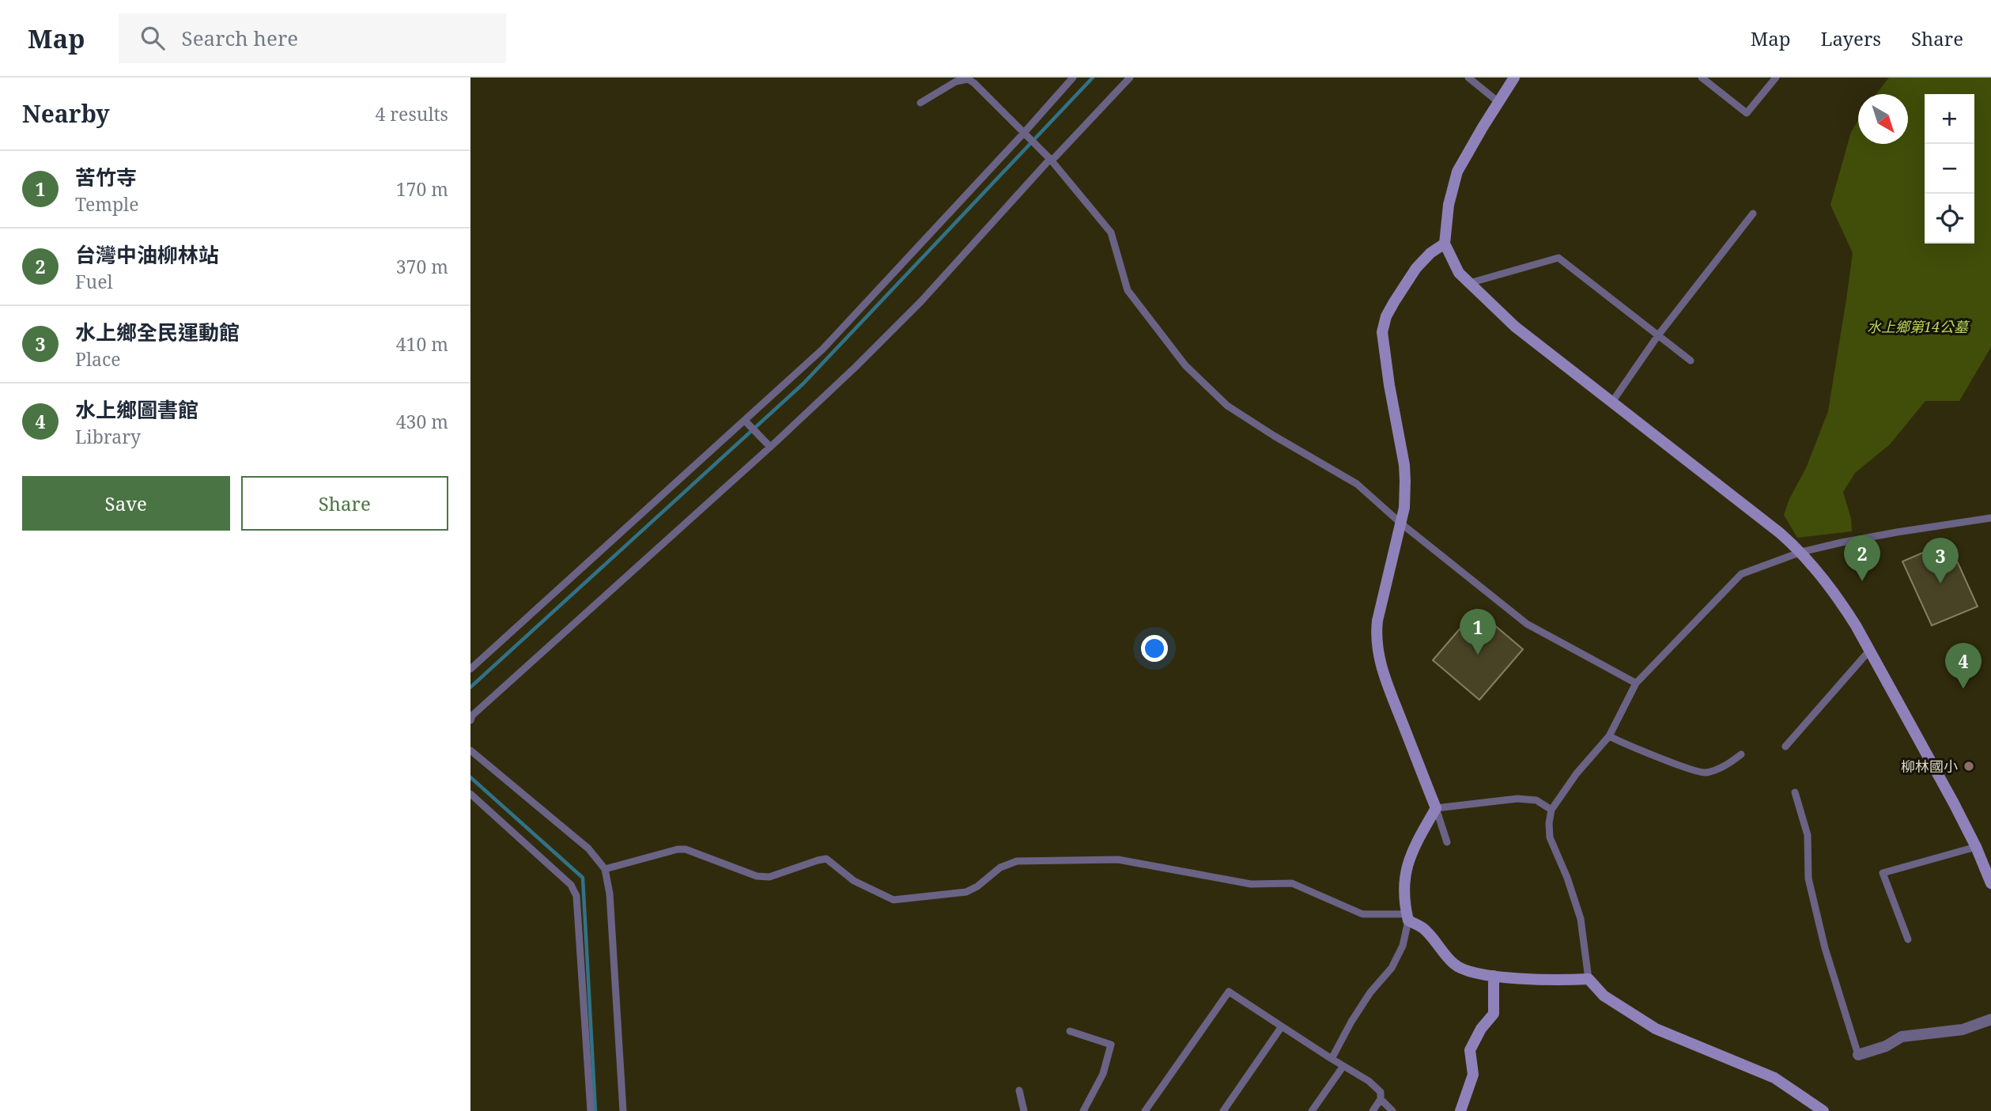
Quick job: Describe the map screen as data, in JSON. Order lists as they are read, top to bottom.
{
  "parks": ["水上鄉第14公墓"],
  "places": ["柳林國小"],
  "north": "bottom right",
  "page": {
    "header": "Map",
    "search": "Search here",
    "nav": ["Map", "Layers", "Share"],
    "heading": ["Nearby", "4 results"],
    "map_buttons": ["+", "−"],
    "list": [
      {
        "mark": "1",
        "name": "苦竹寺",
        "note": "Temple",
        "value": "170 m"
      },
      {
        "mark": "2",
        "name": "台灣中油柳林站",
        "note": "Fuel",
        "value": "370 m"
      },
      {
        "mark": "3",
        "name": "水上鄉全民運動館",
        "note": "Place",
        "value": "410 m"
      },
      {
        "mark": "4",
        "name": "水上鄉圖書館",
        "note": "Library",
        "value": "430 m"
      }
    ],
    "buttons": ["Save", "Share"],
    "pins": [
      "2",
      "3",
      "1",
      "4"
    ]
  }
}
